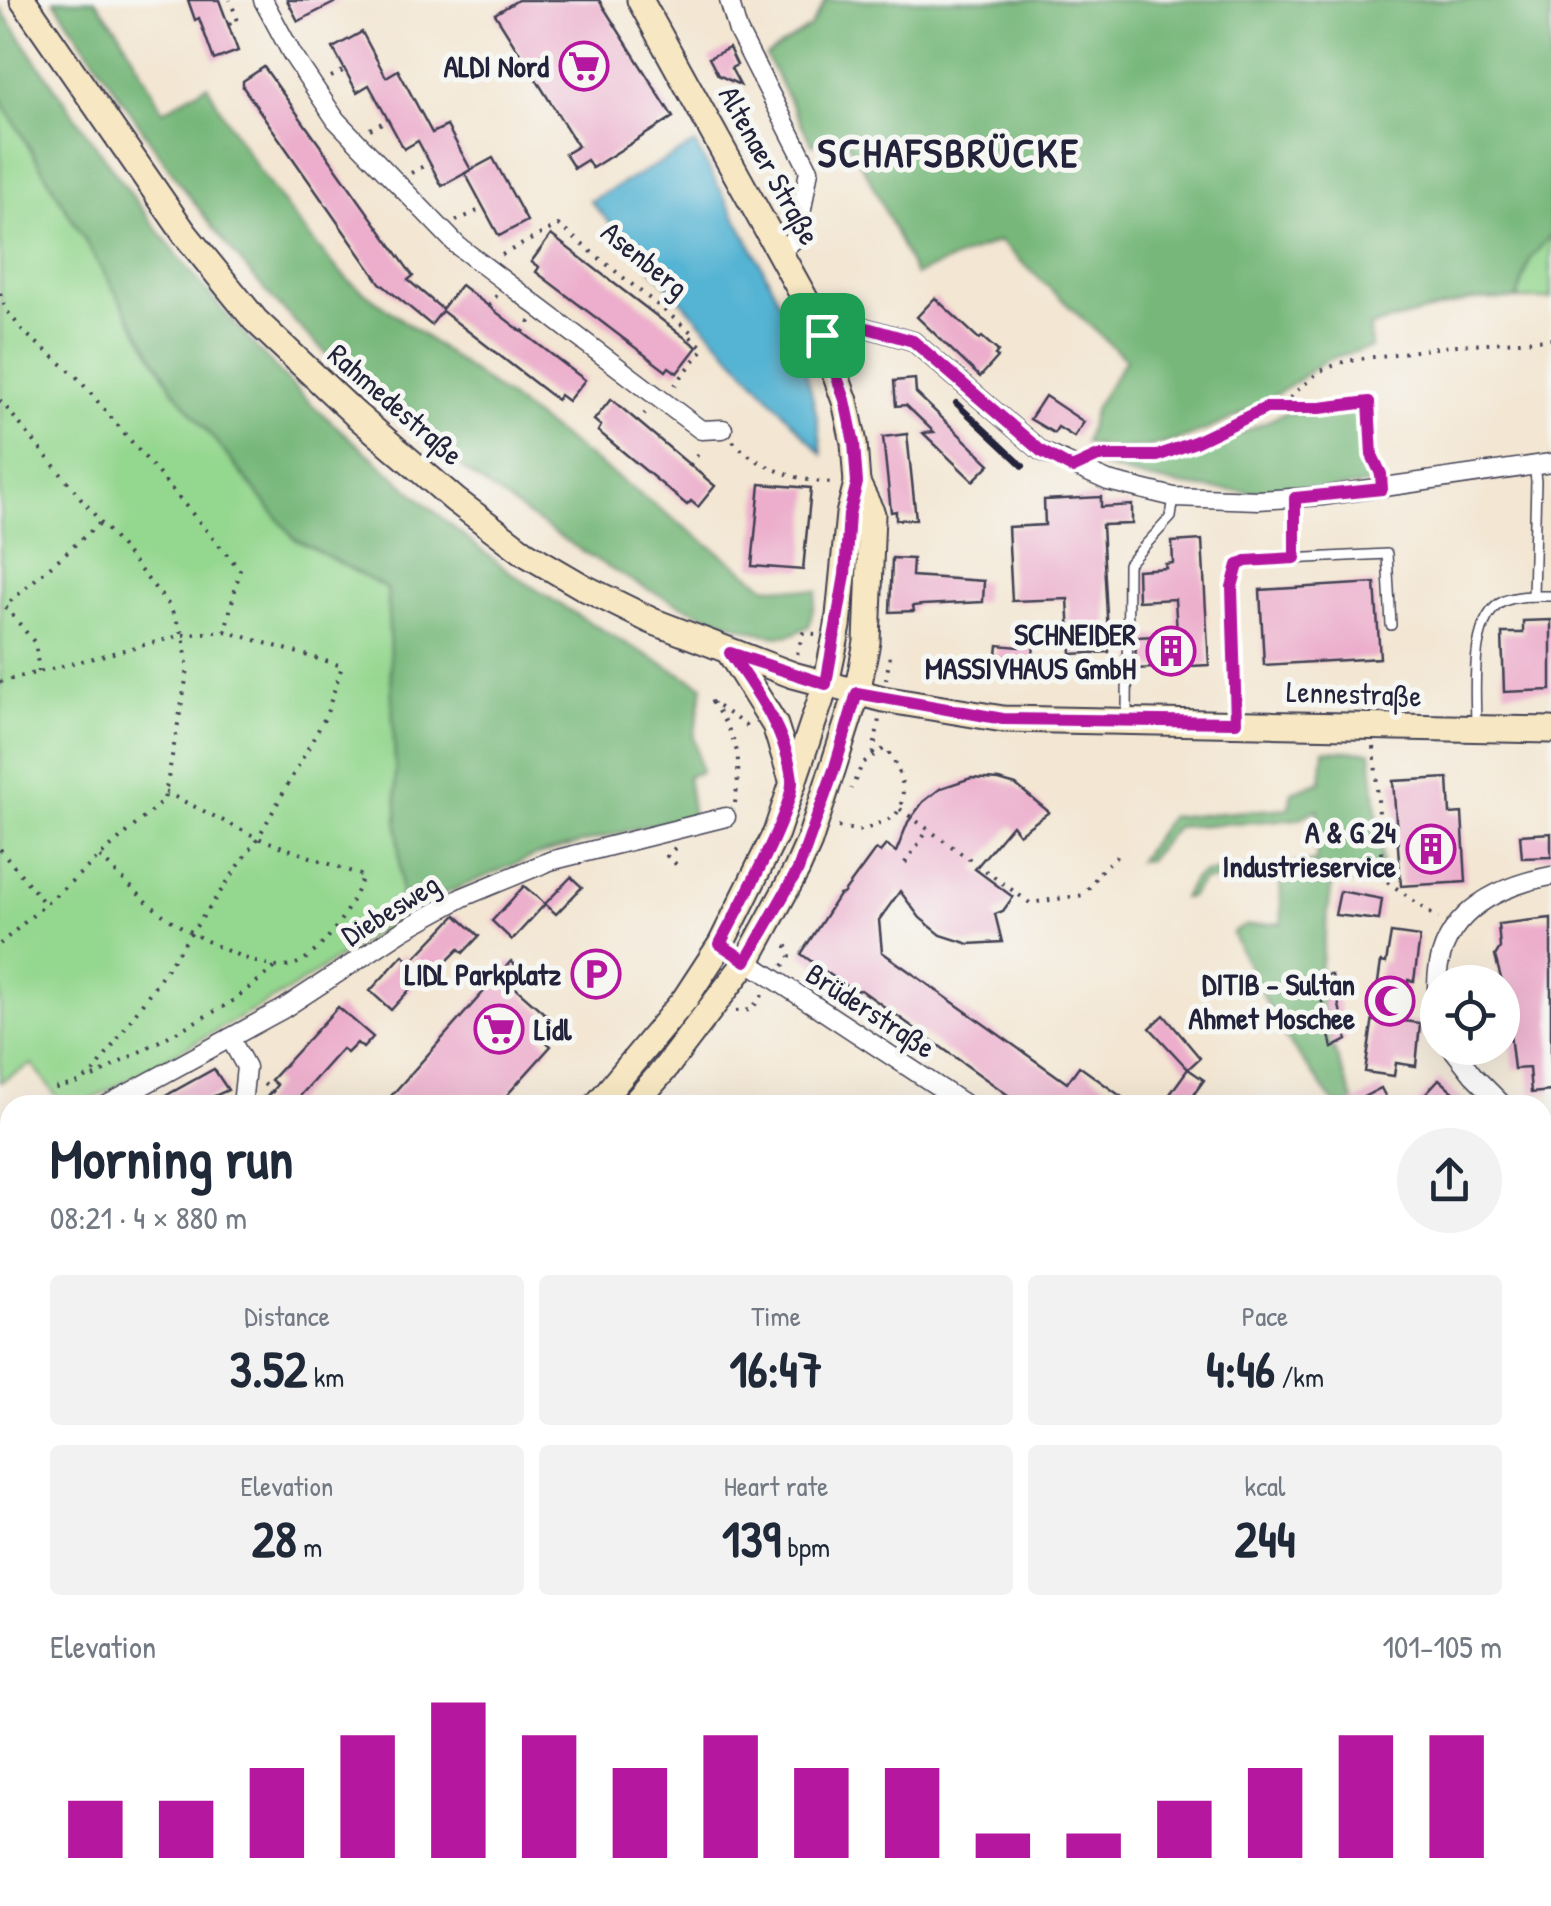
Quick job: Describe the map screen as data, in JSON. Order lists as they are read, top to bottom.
{
  "streets": {
    "main road": ["Altenaer Straße", "Rahmedestraße", "Lennestraße"],
    "street": ["Diebesweg", "Brüderstraße"],
    "path": ["Asenberg"]
  },
  "crossings": [
    ["Altenaer Straße", "Rahmedestraße"],
    ["Altenaer Straße", "Lennestraße"],
    ["Altenaer Straße", "Brüderstraße"],
    ["Rahmedestraße", "Lennestraße"]
  ],
  "districts": ["SCHAFSBRÜCKE"],
  "places": {
    "supermarket": ["ALDI Nord", "Lidl"],
    "building": ["SCHNEIDER MASSIVHAUS GmbH", "A & G 24 Industrieservice"],
    "parking": ["LIDL Parkplatz"],
    "mosque": ["DITIB - Sultan Ahmet Moschee"]
  },
  "page": {
    "heading": ["Morning run", "08:21 · 4 × 880 m"],
    "stats": [
      ["Distance", "3.52 km"],
      ["Time", "16:47"],
      ["Pace", "4:46 /km"],
      ["Elevation", "28 m"],
      ["Heart rate", "139 bpm"],
      ["kcal", "244"]
    ],
    "chart": ["Elevation", "101–105 m"]
  }
}
